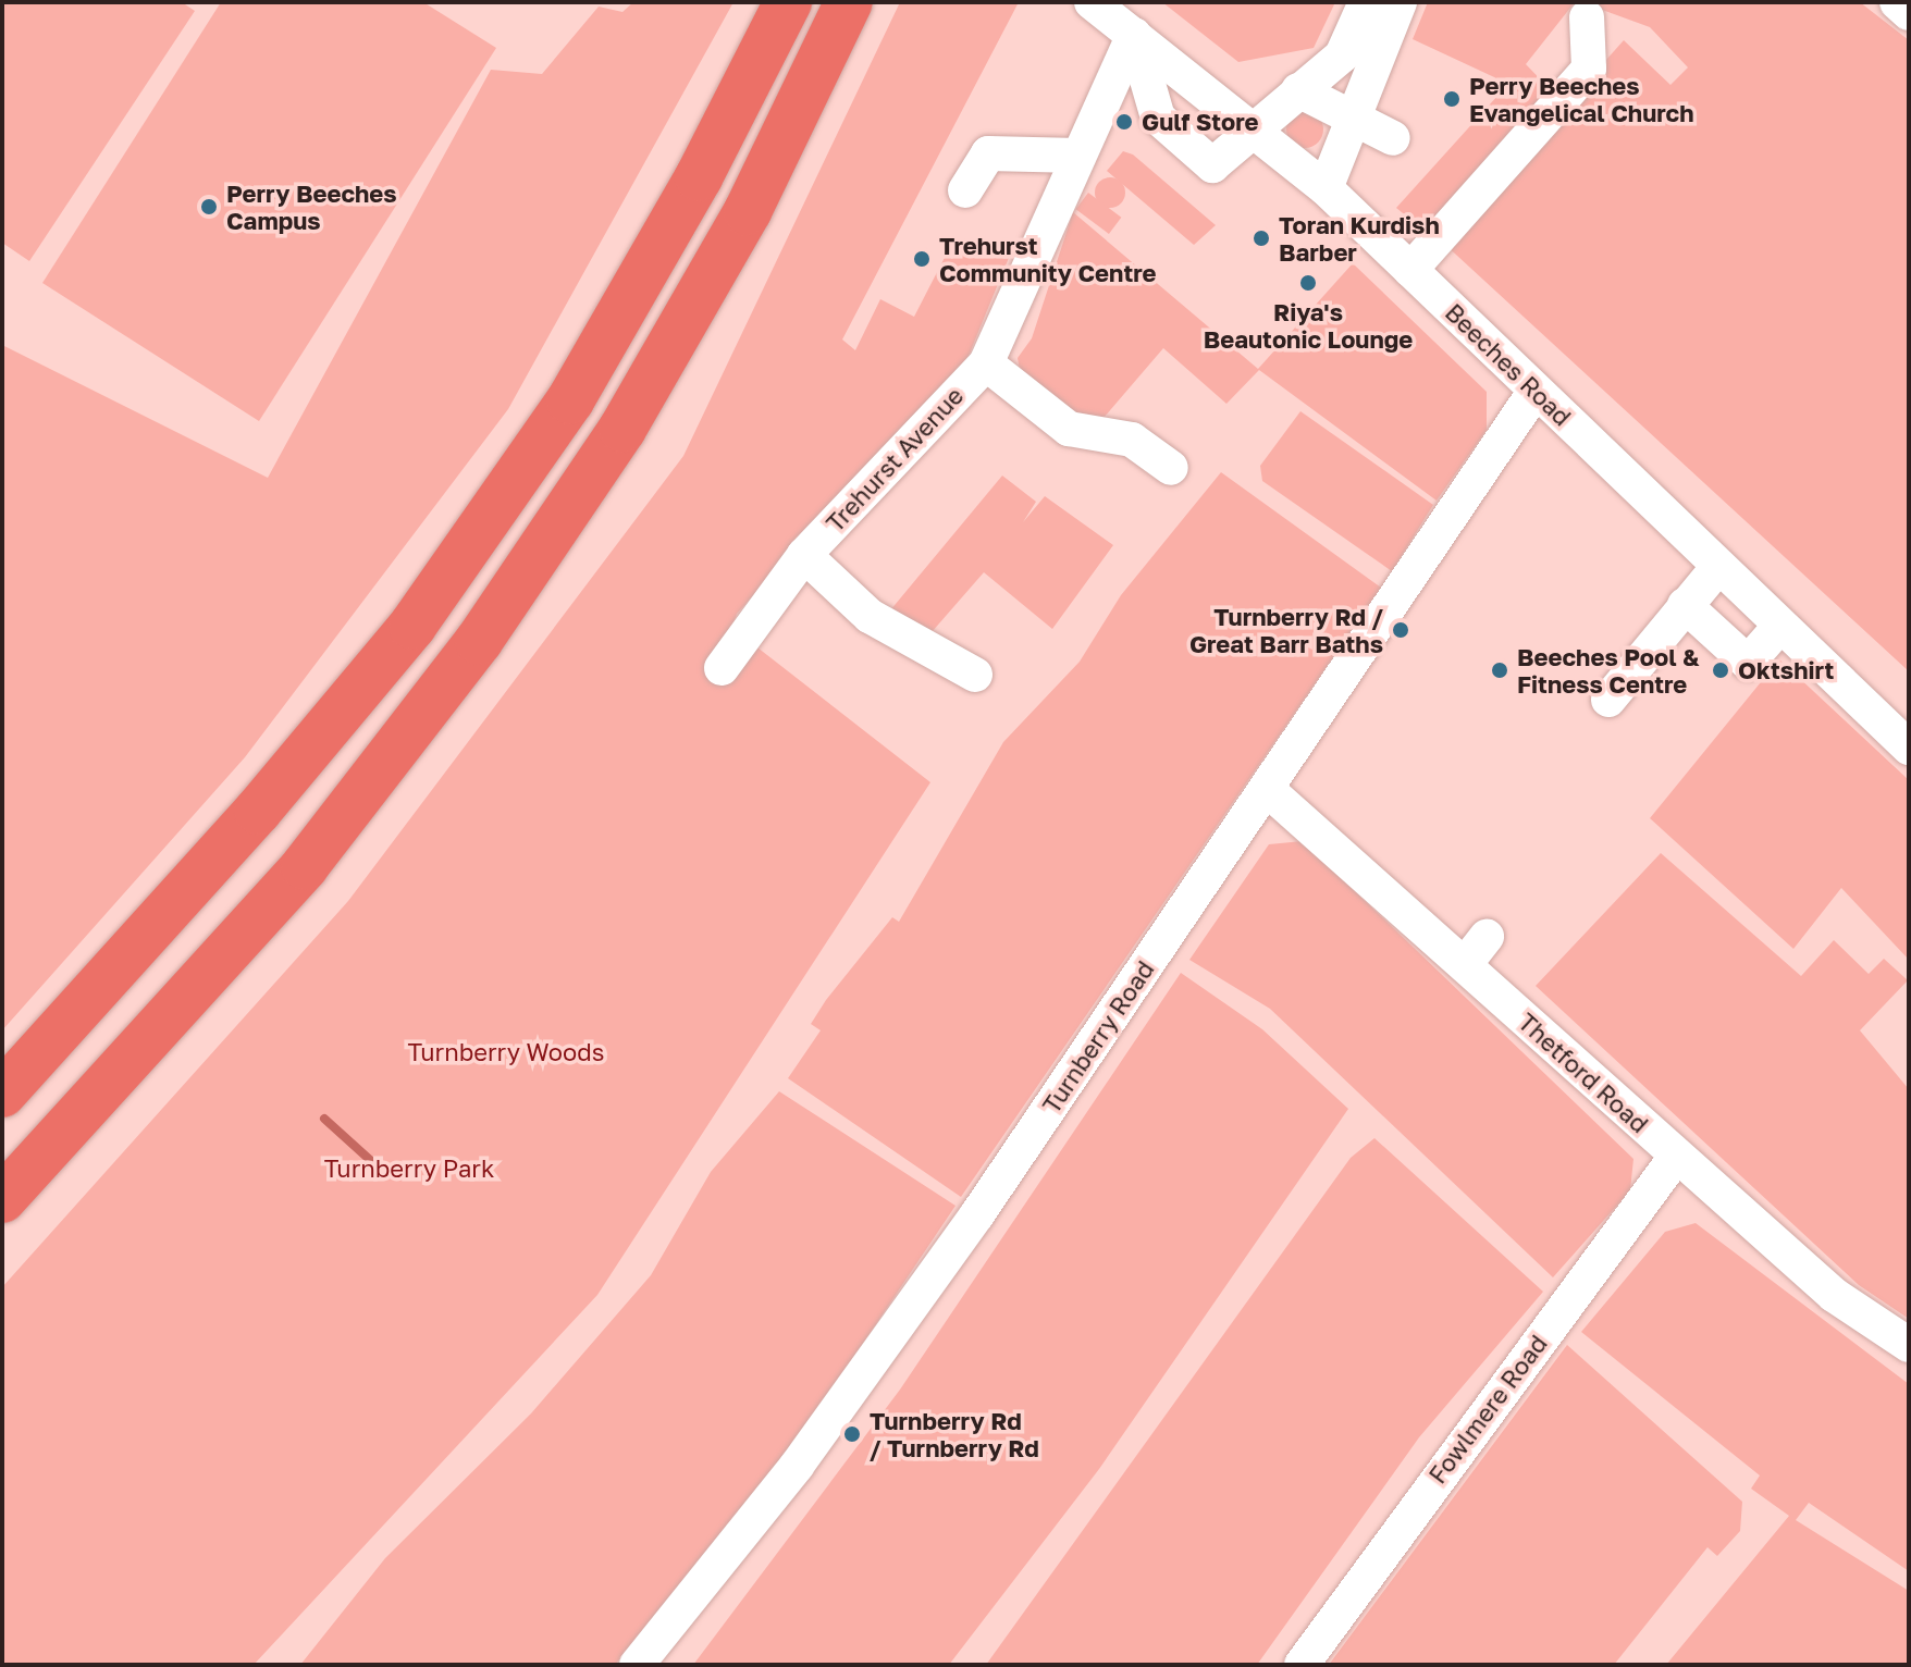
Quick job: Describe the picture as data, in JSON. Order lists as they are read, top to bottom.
{
  "streets": {
    "street": [
      "Beeches Road",
      "Trehurst Avenue",
      "Turnberry Road",
      "Thetford Road",
      "Fowlmere Road"
    ]
  },
  "crossings": [
    ["Beeches Road", "Trehurst Avenue"],
    ["Beeches Road", "Turnberry Road"],
    ["Turnberry Road", "Thetford Road"],
    ["Thetford Road", "Fowlmere Road"]
  ],
  "parks": ["Turnberry Woods", "Turnberry Park"],
  "places": [
    "Perry Beeches Evangelical Church",
    "Gulf Store",
    "Perry Beeches Campus",
    "Toran Kurdish Barber",
    "Trehurst Community Centre",
    "Riya's Beautonic Lounge",
    "Turnberry Rd / Great Barr Baths",
    "Beeches Pool & Fitness Centre",
    "Oktshirt",
    "Turnberry Rd / Turnberry Rd"
  ]
}
